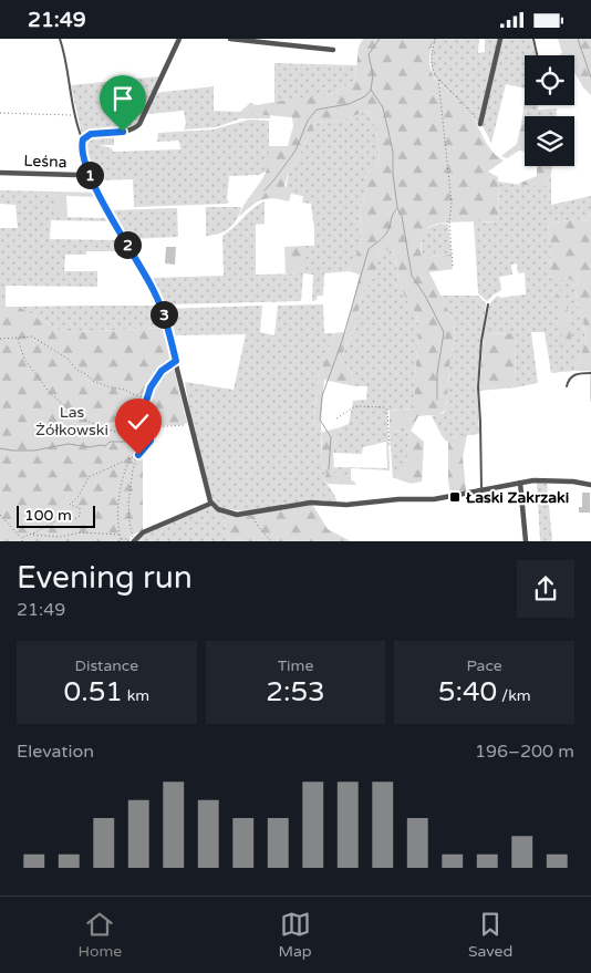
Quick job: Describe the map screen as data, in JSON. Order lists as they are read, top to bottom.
{
  "streets": {
    "street": ["Leśna"]
  },
  "parks": ["Las Żółkowski"],
  "places": {
    "transit": ["Łaski Zakrzaki"]
  },
  "scale_bar": "100 m",
  "page": {
    "status": "21:49",
    "pins": ["1", "2", "3"],
    "scale": "100 m",
    "heading": ["Evening run", "21:49"],
    "stats": [
      ["Distance", "0.51 km"],
      ["Time", "2:53"],
      ["Pace", "5:40 /km"]
    ],
    "chart": ["Elevation", "196–200 m"],
    "tabs": ["Home", "Map", "Saved"]
  }
}
